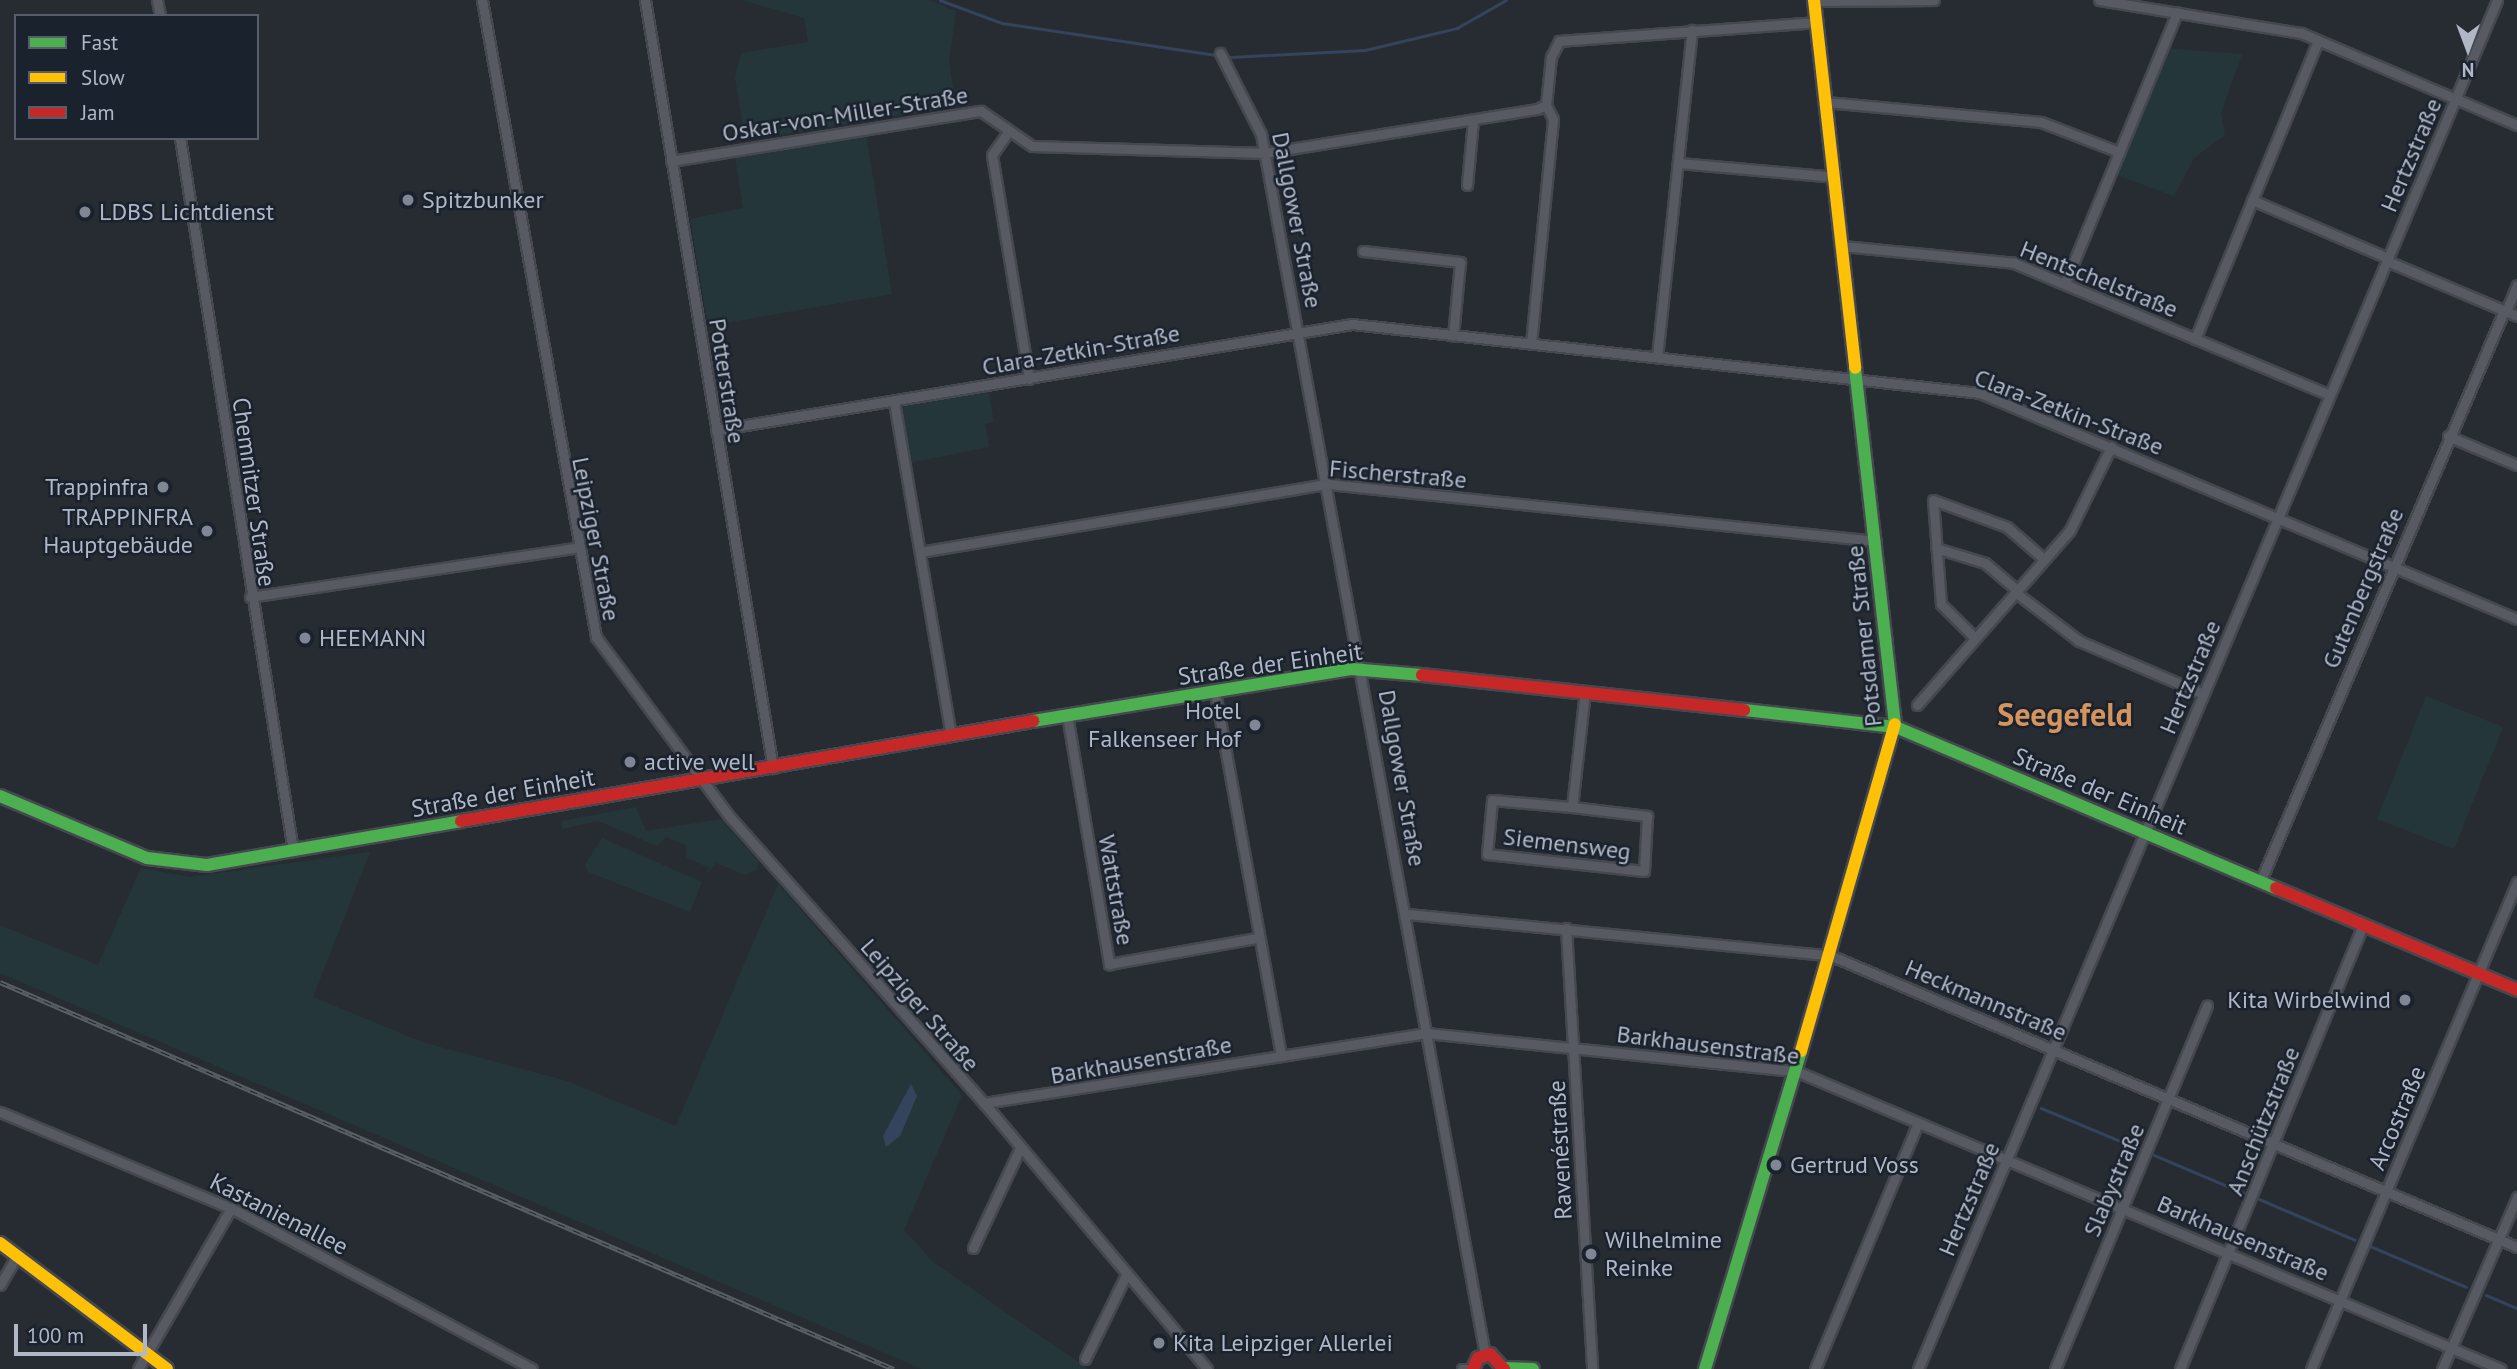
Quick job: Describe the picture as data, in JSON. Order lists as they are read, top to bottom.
{
  "streets": {
    "street": [
      "Oskar-von-Miller-Straße",
      "Hertzstraße",
      "Dallgower Straße",
      "Hentschelstraße",
      "Clara-Zetkin-Straße",
      "Potterstraße",
      "Fischerstraße",
      "Chemnitzer Straße",
      "Leipziger Straße",
      "Gutenbergstraße",
      "Potsdamer Straße",
      "Straße der Einheit",
      "Siemensweg",
      "Wattstraße",
      "Heckmannstraße",
      "Barkhausenstraße",
      "Arcostraße",
      "Anschützstraße",
      "Ravenéstraße",
      "Slabystraße",
      "Kastanienallee"
    ]
  },
  "crossings": [
    ["Oskar-von-Miller-Straße", "Dallgower Straße"],
    ["Oskar-von-Miller-Straße", "Potterstraße"],
    ["Hertzstraße", "Hentschelstraße"],
    ["Hertzstraße", "Clara-Zetkin-Straße"],
    ["Hertzstraße", "Straße der Einheit"],
    ["Hertzstraße", "Heckmannstraße"],
    ["Hertzstraße", "Barkhausenstraße"],
    ["Dallgower Straße", "Clara-Zetkin-Straße"],
    ["Dallgower Straße", "Fischerstraße"],
    ["Dallgower Straße", "Straße der Einheit"],
    ["Dallgower Straße", "Heckmannstraße"],
    ["Dallgower Straße", "Barkhausenstraße"],
    ["Hentschelstraße", "Potsdamer Straße"],
    ["Clara-Zetkin-Straße", "Potterstraße"],
    ["Clara-Zetkin-Straße", "Gutenbergstraße"],
    ["Clara-Zetkin-Straße", "Potsdamer Straße"],
    ["Potterstraße", "Straße der Einheit"],
    ["Fischerstraße", "Potsdamer Straße"],
    ["Chemnitzer Straße", "Straße der Einheit"],
    ["Leipziger Straße", "Straße der Einheit"],
    ["Leipziger Straße", "Barkhausenstraße"],
    ["Gutenbergstraße", "Straße der Einheit"],
    ["Potsdamer Straße", "Straße der Einheit"],
    ["Potsdamer Straße", "Heckmannstraße"],
    ["Potsdamer Straße", "Barkhausenstraße"],
    ["Straße der Einheit", "Siemensweg"],
    ["Straße der Einheit", "Wattstraße"],
    ["Straße der Einheit", "Arcostraße"],
    ["Straße der Einheit", "Anschützstraße"],
    ["Heckmannstraße", "Arcostraße"],
    ["Heckmannstraße", "Anschützstraße"],
    ["Heckmannstraße", "Ravenéstraße"],
    ["Heckmannstraße", "Slabystraße"],
    ["Barkhausenstraße", "Arcostraße"],
    ["Barkhausenstraße", "Anschützstraße"],
    ["Barkhausenstraße", "Ravenéstraße"],
    ["Barkhausenstraße", "Slabystraße"]
  ],
  "districts": ["Seegefeld"],
  "places": [
    "Spitzbunker",
    "LDBS Lichtdienst",
    "Trappinfra",
    "TRAPPINFRA Hauptgebäude",
    "HEEMANN",
    "Hotel Falkenseer Hof",
    "active well",
    "Kita Wirbelwind",
    "Gertrud Voss",
    "Wilhelmine Reinke",
    "Kita Leipziger Allerlei"
  ],
  "legend": ["Fast", "Slow", "Jam"],
  "scale_bar": "100 m",
  "north": "bottom"
}
